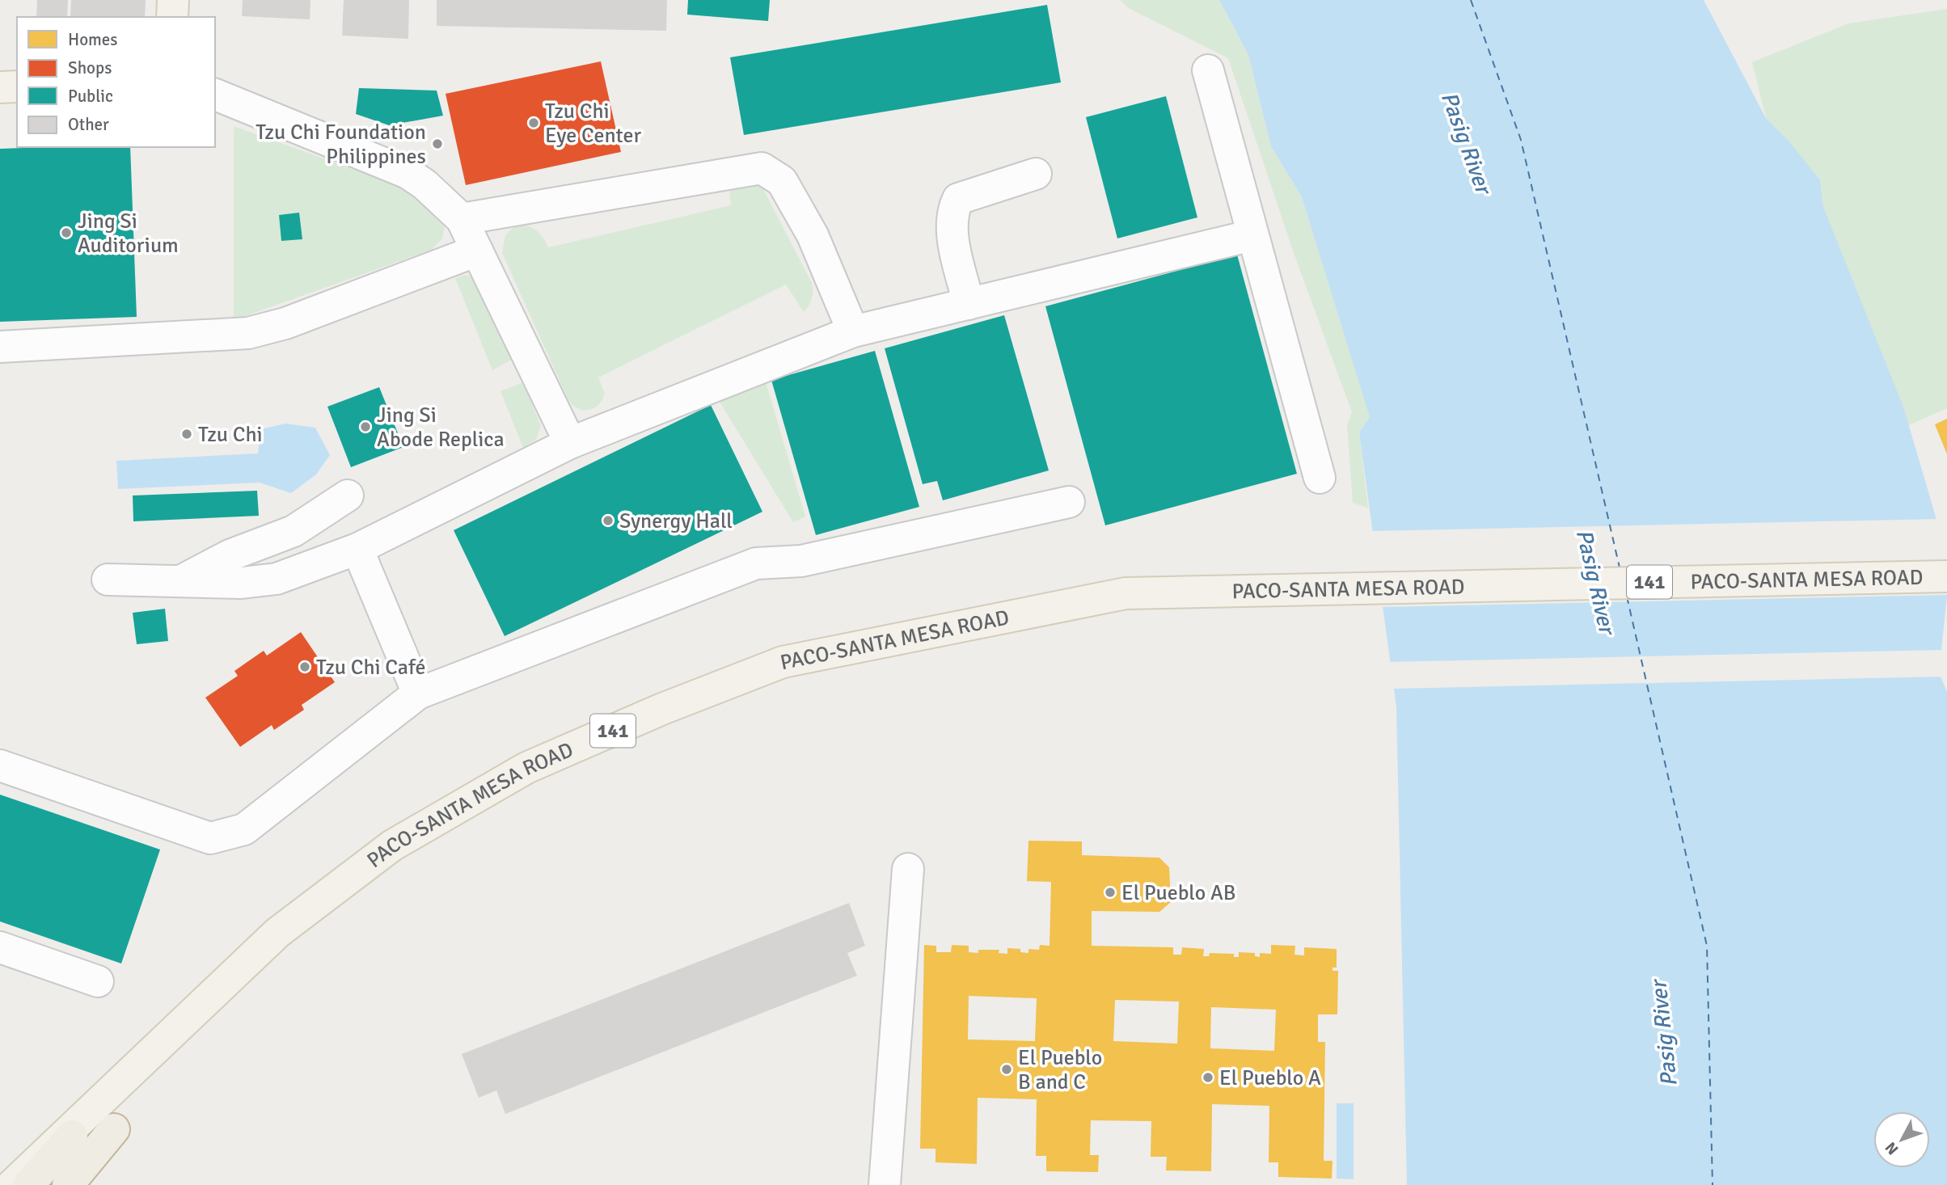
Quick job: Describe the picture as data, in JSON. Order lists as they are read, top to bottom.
{
  "streets": {
    "main road": ["PACO-SANTA MESA ROAD", "141"]
  },
  "water": ["Pasig River"],
  "places": [
    "Tzu Chi Eye Center",
    "Tzu Chi Foundation Philippines",
    "Jing Si Auditorium",
    "Jing Si Abode Replica",
    "Tzu Chi",
    "Synergy Hall",
    "Tzu Chi Café",
    "El Pueblo AB",
    "El Pueblo B and C",
    "El Pueblo A"
  ],
  "legend": [
    "Homes",
    "Shops",
    "Public",
    "Other"
  ],
  "north": "bottom left"
}
